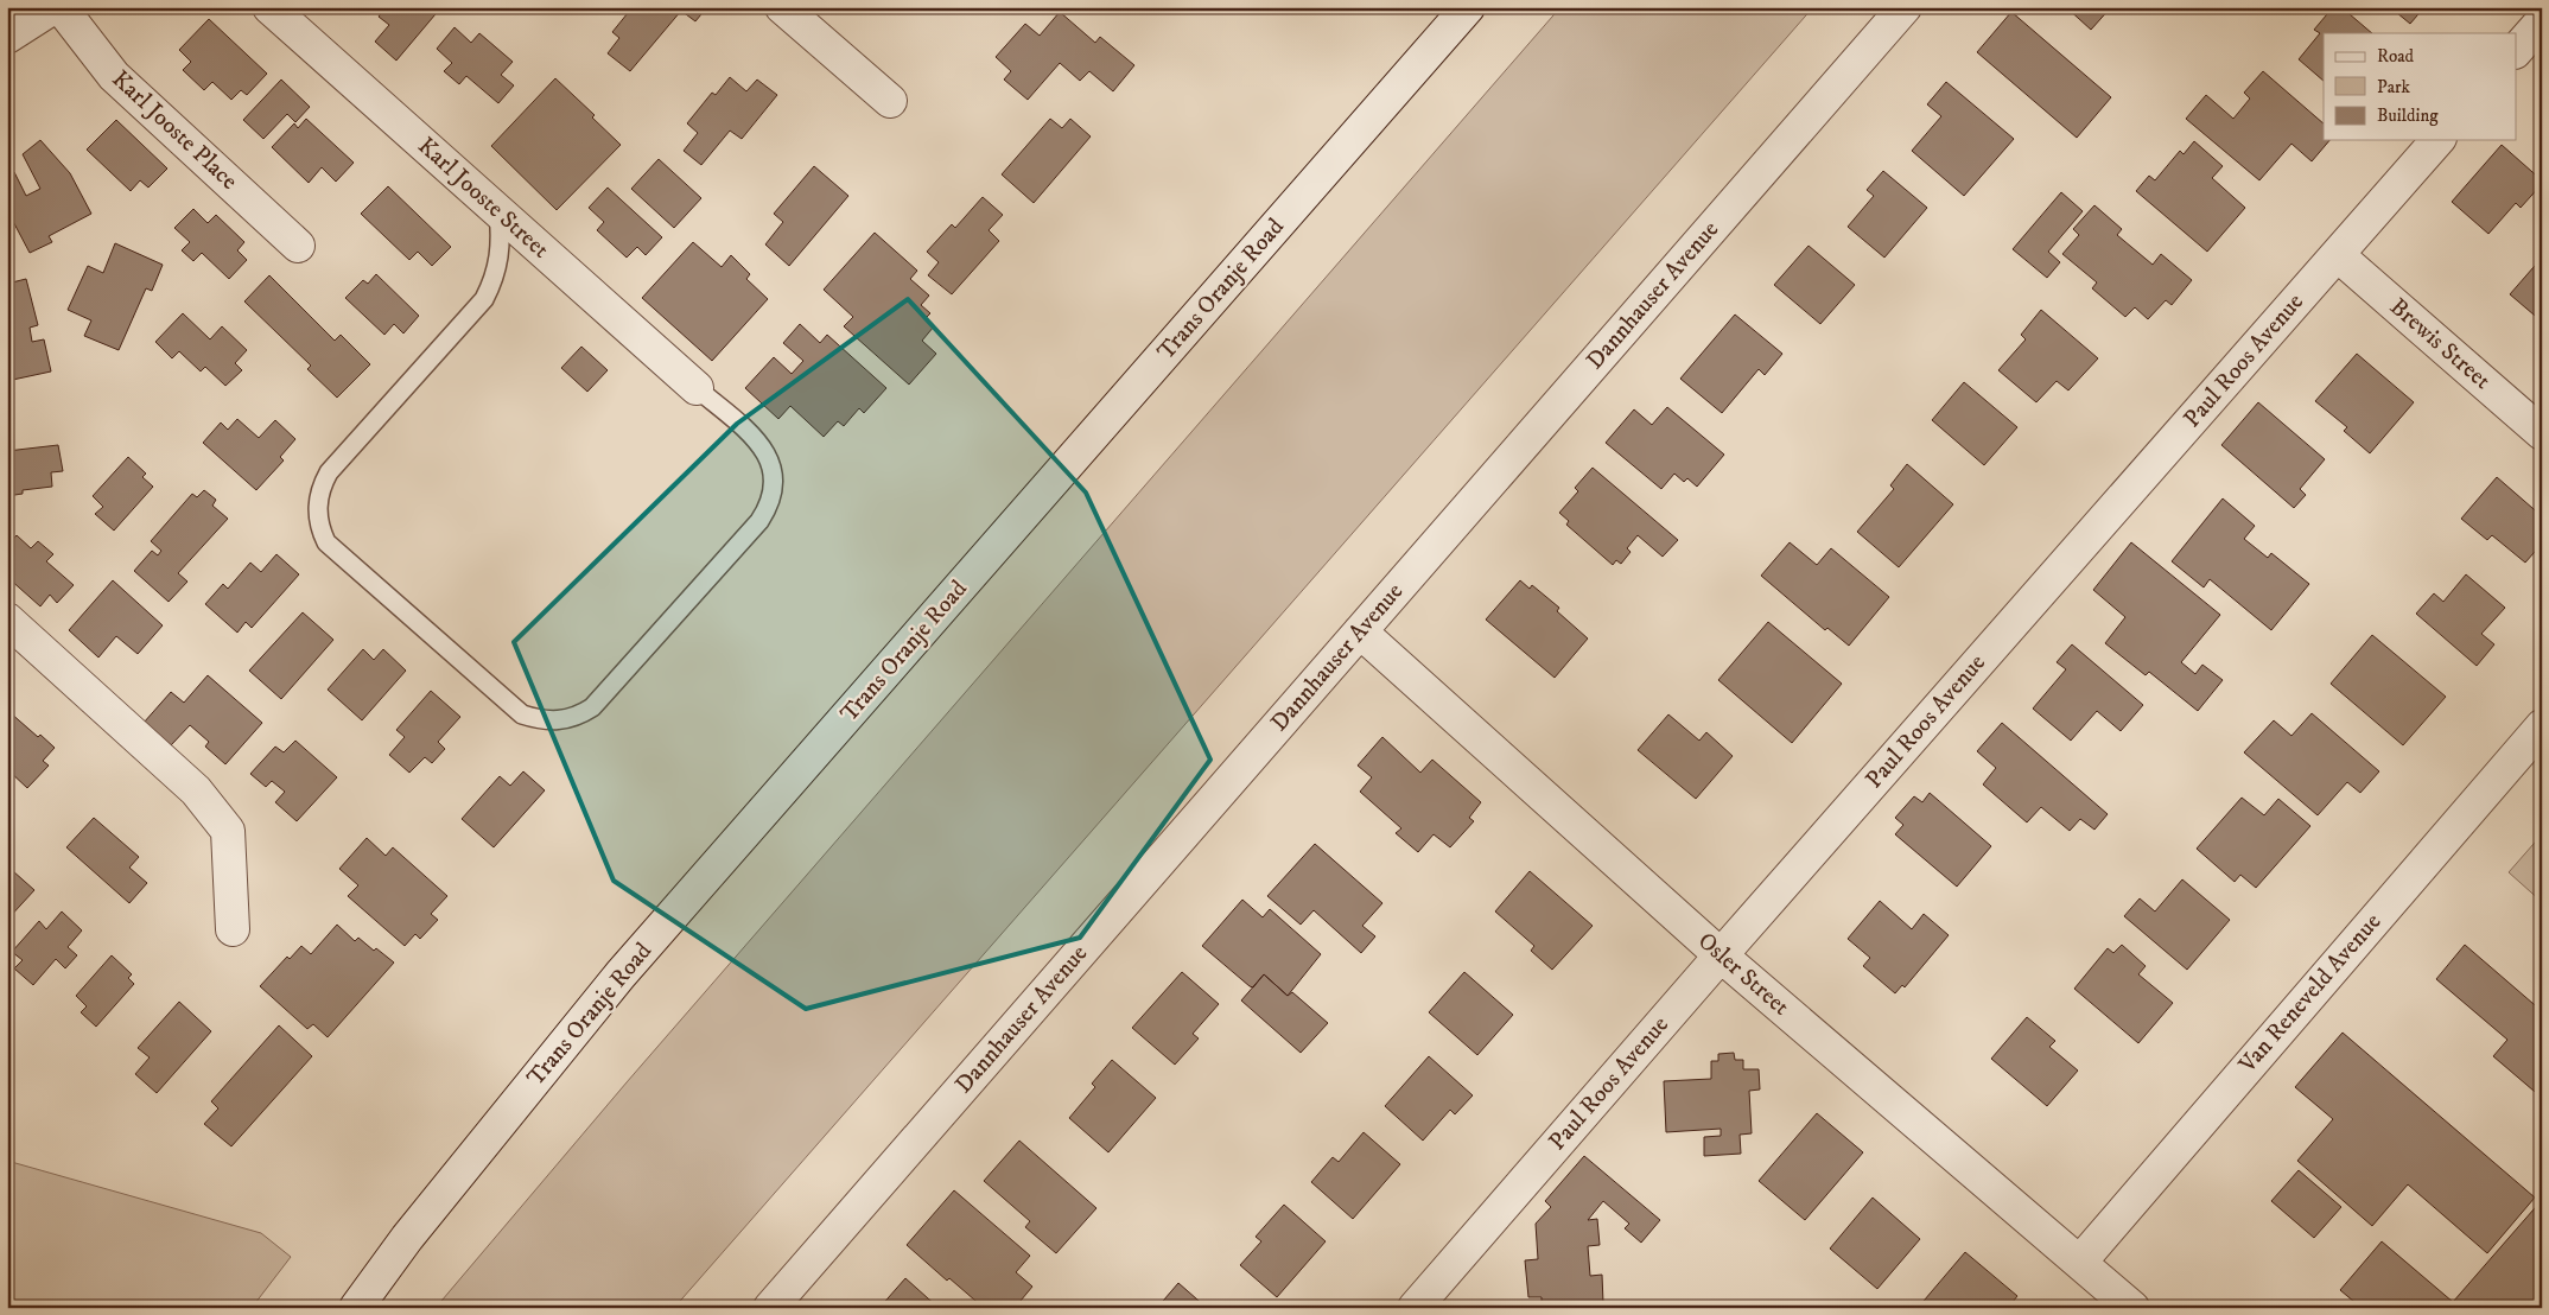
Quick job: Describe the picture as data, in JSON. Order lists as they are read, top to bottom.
{
  "streets": {
    "street": [
      "Karl Jooste Place",
      "Karl Jooste Street",
      "Trans Oranje Road",
      "Dannhauser Avenue",
      "Brewis Street",
      "Paul Roos Avenue",
      "Osler Street",
      "Van Reneveld Avenue"
    ]
  },
  "crossings": [
    ["Dannhauser Avenue", "Osler Street"],
    ["Brewis Street", "Paul Roos Avenue"],
    ["Paul Roos Avenue", "Osler Street"],
    ["Osler Street", "Van Reneveld Avenue"]
  ],
  "legend": ["Road", "Park", "Building"]
}
